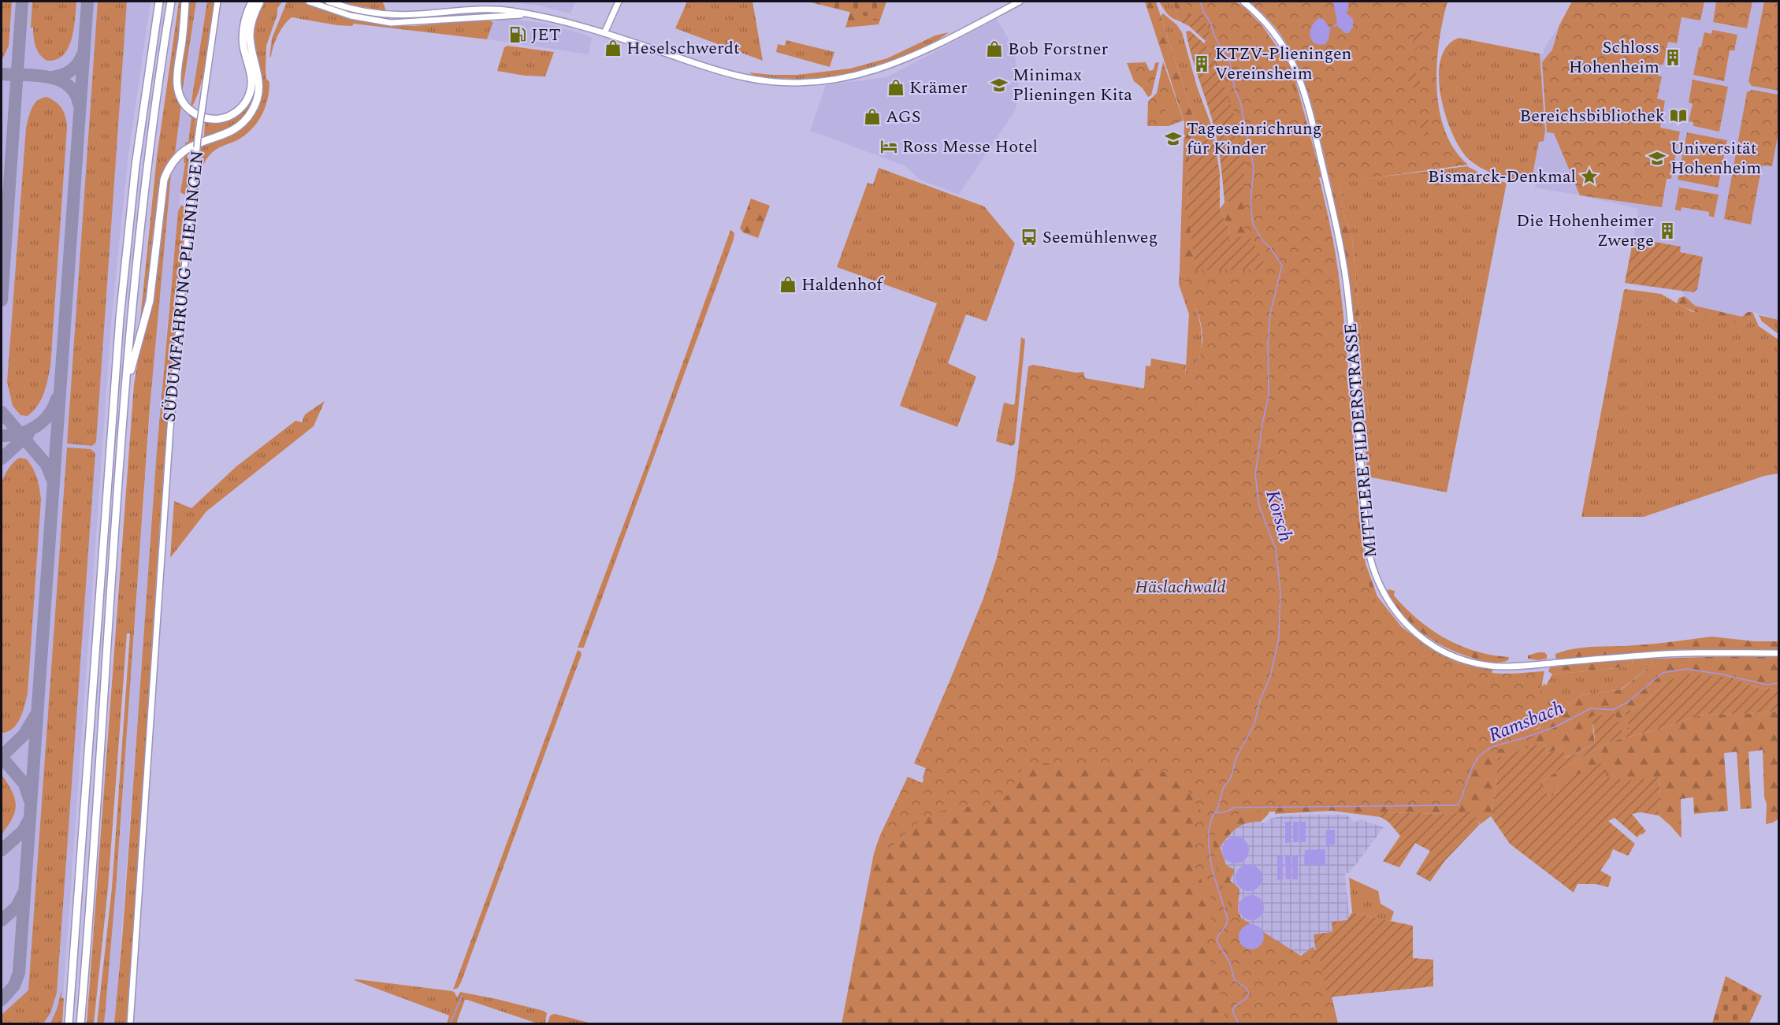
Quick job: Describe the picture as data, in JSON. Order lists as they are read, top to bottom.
{
  "streets": {
    "main road": ["SÜDUMFAHRUNG PLIENINGEN", "MITTLERE FILDERSTRASSE"]
  },
  "water": ["Körsch", "Ramsbach"],
  "parks": ["Häslachwald"],
  "places": {
    "fuel station": ["JET"],
    "shop": [
      "Heselschwerdt",
      "Bob Forstner",
      "Krämer",
      "AGS",
      "Haldenhof"
    ],
    "building": ["Schloss Hohenheim", "KTZV-Plieningen Vereinsheim", "Die Hohenheimer Zwerge"],
    "school or university": ["Minimax Plieningen Kita", "Tageseinrichrung für Kinder", "Universität Hohenheim"],
    "library": ["Bereichsbibliothek"],
    "hotel": ["Ross Messe Hotel"],
    "place": ["Bismarck-Denkmal"],
    "bus stop": ["Seemühlenweg"]
  }
}
